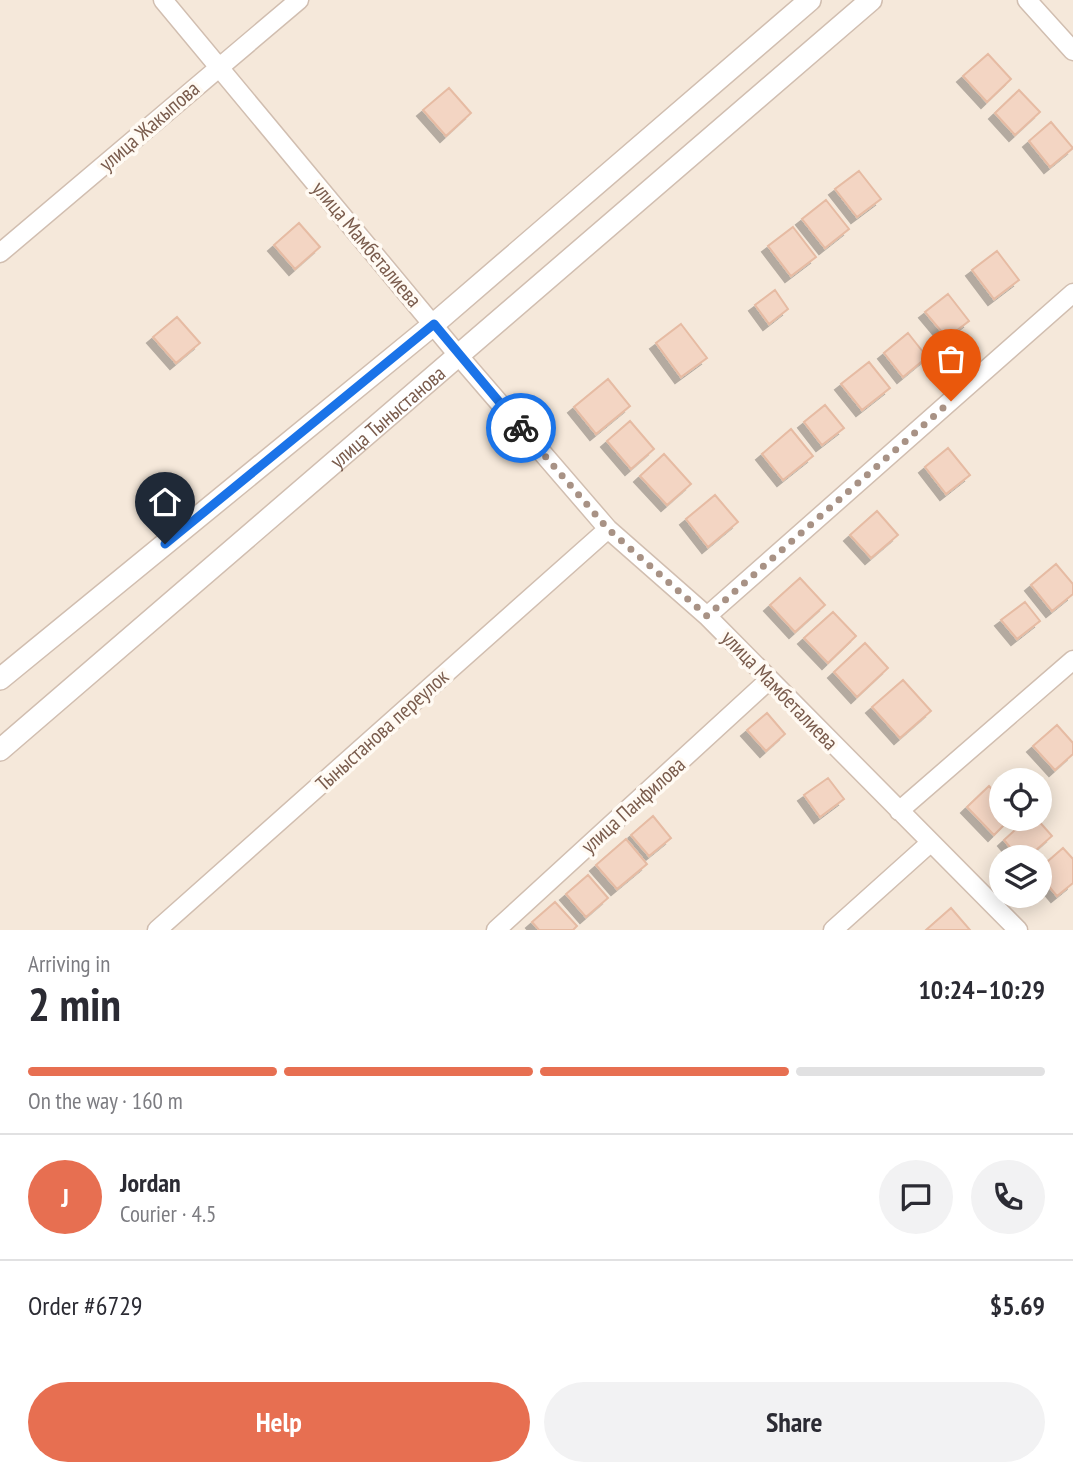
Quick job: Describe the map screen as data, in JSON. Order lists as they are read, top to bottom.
{
  "streets": {
    "street": [
      "улица Жакыпова",
      "улица Мамбеталиева",
      "улица Тыныстанова",
      "Тыныстанова переулок",
      "улица Панфилова"
    ]
  },
  "crossings": [
    ["улица Жакыпова", "улица Мамбеталиева"],
    ["улица Мамбеталиева", "улица Тыныстанова"],
    ["улица Мамбеталиева", "Тыныстанова переулок"],
    ["улица Мамбеталиева", "улица Панфилова"]
  ],
  "page": {
    "heading": ["2 min", "Arriving in", "10:24–10:29"],
    "panel": [
      "Jordan",
      "Courier · 4.5",
      "Order #6729",
      "$5.69"
    ],
    "bar": "On the way · 160 m",
    "round": "J",
    "buttons": ["Help", "Share"]
  }
}
